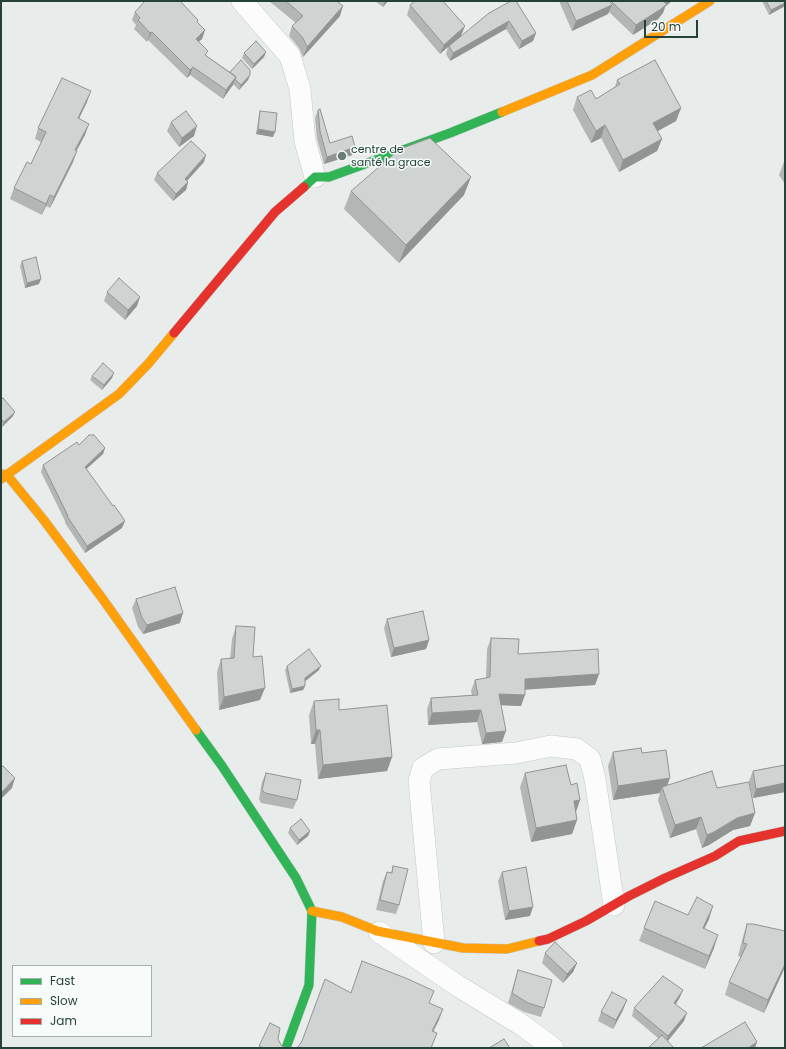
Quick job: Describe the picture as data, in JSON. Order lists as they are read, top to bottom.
{
  "places": ["centre de santé la grace"],
  "legend": ["Fast", "Slow", "Jam"],
  "scale_bar": "20 m"
}
